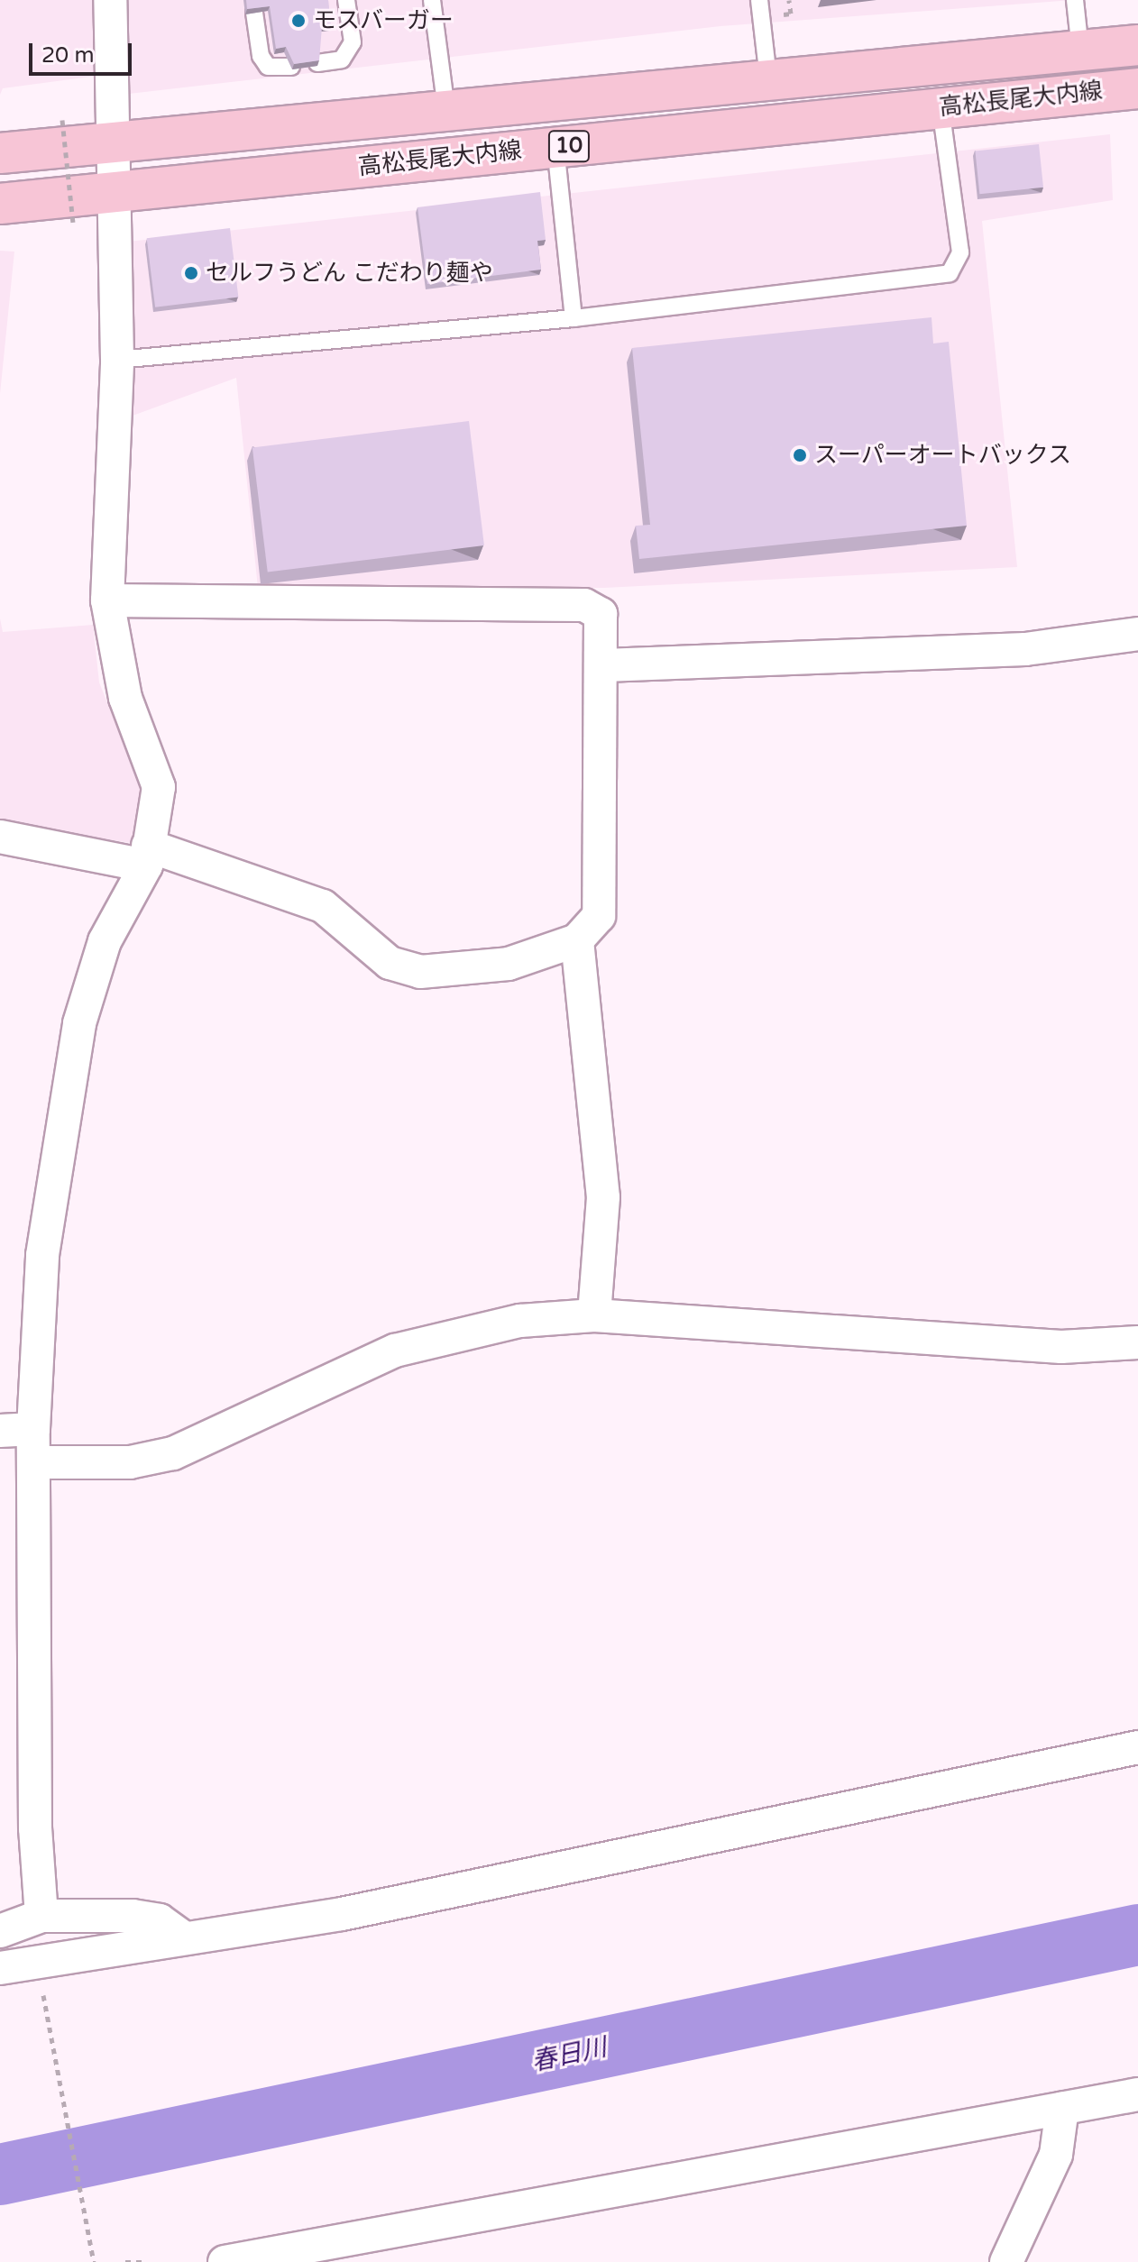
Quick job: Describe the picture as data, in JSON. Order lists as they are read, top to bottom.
{
  "streets": {
    "main road": ["高松長尾大内線", "10"]
  },
  "water": ["春日川"],
  "places": ["モスバーガー", "セルフうどん こだわり麺や", "スーパーオートバックス"],
  "scale_bar": "20 m"
}
